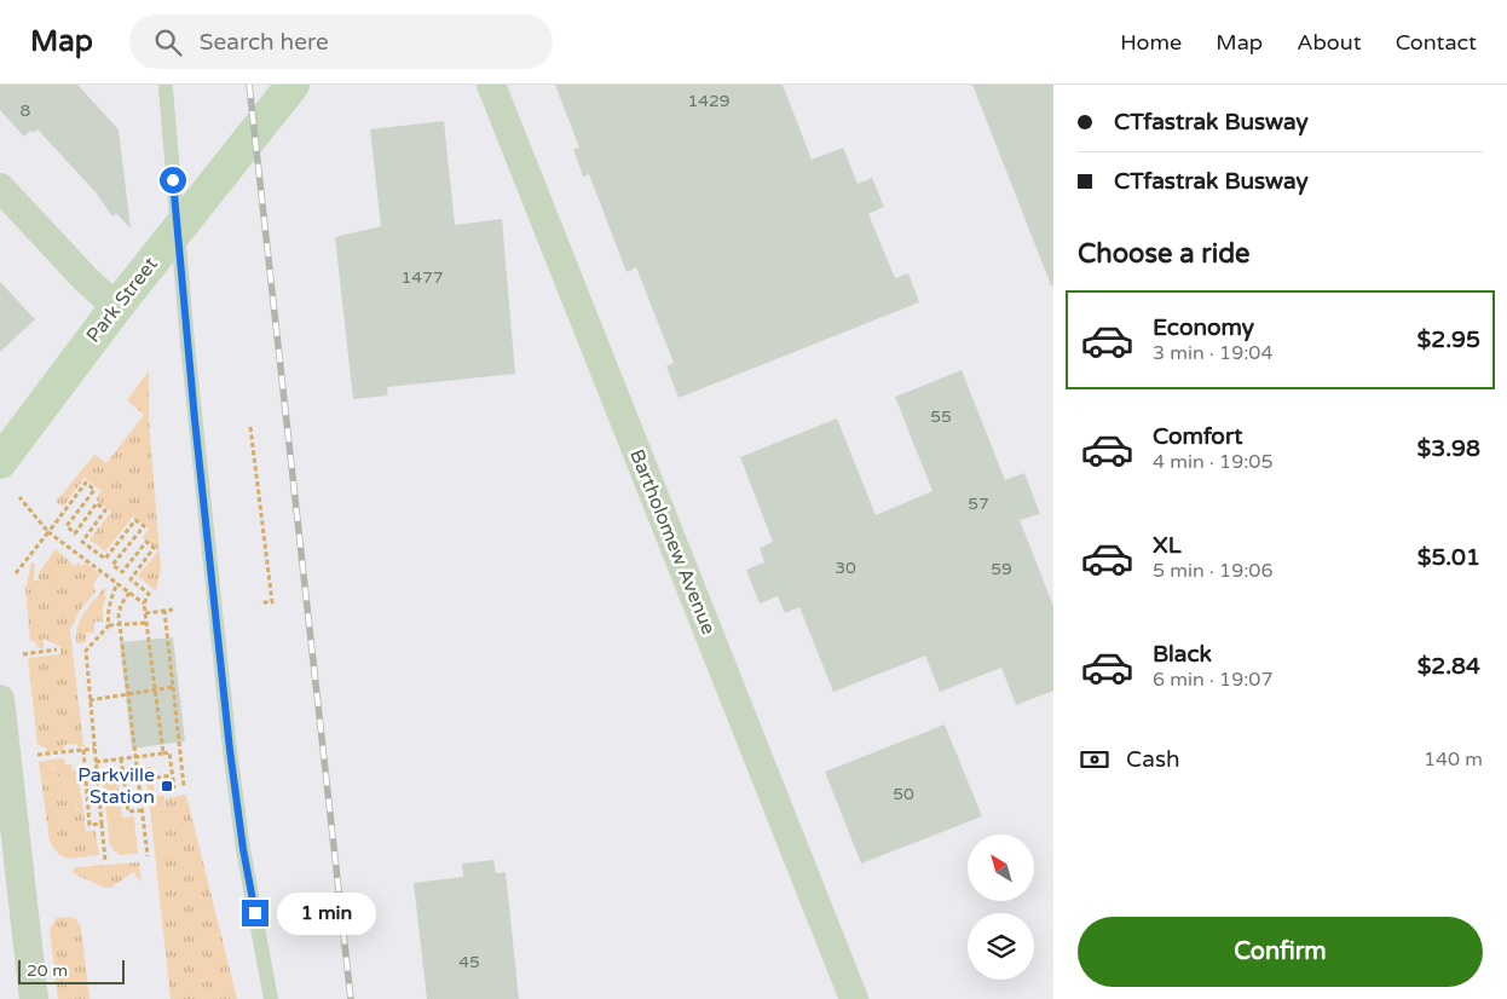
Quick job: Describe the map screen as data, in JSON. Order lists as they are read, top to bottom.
{
  "streets": {
    "main road": ["Park Street"],
    "street": ["Bartholomew Avenue"]
  },
  "places": {
    "transit": ["Parkville Station"]
  },
  "house_numbers": [
    "1429",
    "8",
    "1477",
    "55",
    "57",
    "30",
    "59",
    "50",
    "45"
  ],
  "scale_bar": "20 m",
  "north": "top left",
  "page": {
    "header": "Map",
    "search": "Search here",
    "nav": [
      "Home",
      "Map",
      "About",
      "Contact"
    ],
    "banner": ["CTfastrak Busway", "CTfastrak Busway"],
    "heading": "Choose a ride",
    "list": [
      {
        "name": "Economy",
        "note": "3 min · 19:04",
        "value": "$2.95"
      },
      {
        "name": "Comfort",
        "note": "4 min · 19:05",
        "value": "$3.98"
      },
      {
        "name": "XL",
        "note": "5 min · 19:06",
        "value": "$5.01"
      },
      {
        "name": "Black",
        "note": "6 min · 19:07",
        "value": "$2.84"
      }
    ],
    "pay": ["Cash", "140 m"],
    "bubble": "1 min",
    "buttons": "Confirm",
    "scale": "20 m"
  }
}
